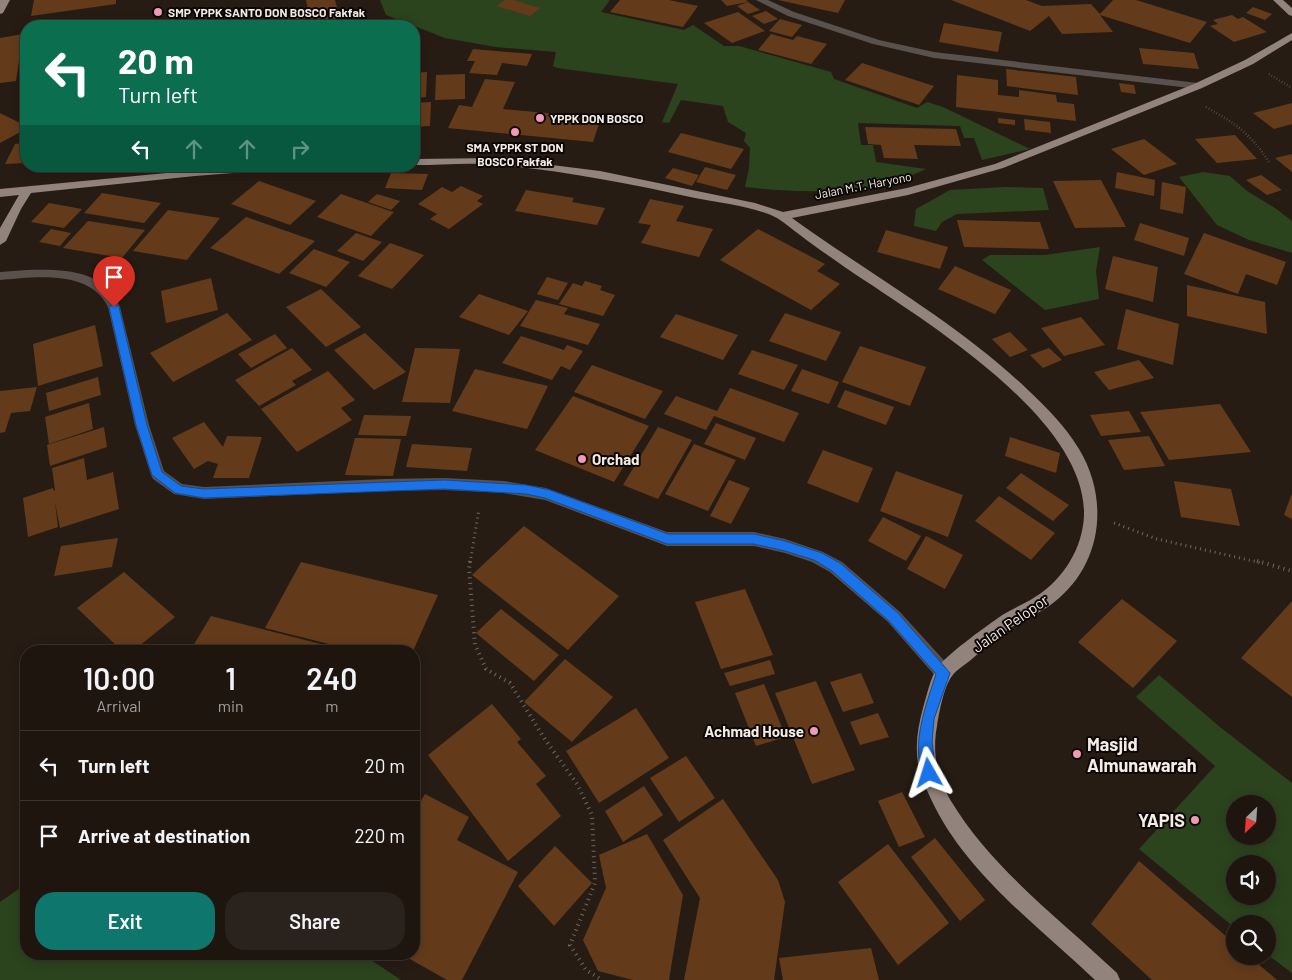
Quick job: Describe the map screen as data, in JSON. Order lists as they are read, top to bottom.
{
  "streets": {
    "main road": ["Jalan M.T. Haryono", "Jalan Pelopor"]
  },
  "crossings": [
    ["Jalan M.T. Haryono", "Jalan Pelopor"]
  ],
  "places": [
    "SMP YPPK SANTO DON BOSCO Fakfak",
    "YPPK DON BOSCO",
    "SMA YPPK ST DON BOSCO Fakfak",
    "Orchad",
    "Achmad House",
    "Masjid Almunawarah",
    "YAPIS"
  ],
  "north": "bottom left",
  "page": {
    "turn": ["20 m", "Turn left"],
    "eta": [
      "10:00",
      "Arrival",
      "1",
      "min",
      "240",
      "m"
    ],
    "list": [
      {
        "name": "Turn left",
        "value": "20 m"
      },
      {
        "name": "Arrive at destination",
        "value": "220 m"
      }
    ],
    "buttons": ["Exit", "Share"]
  }
}
